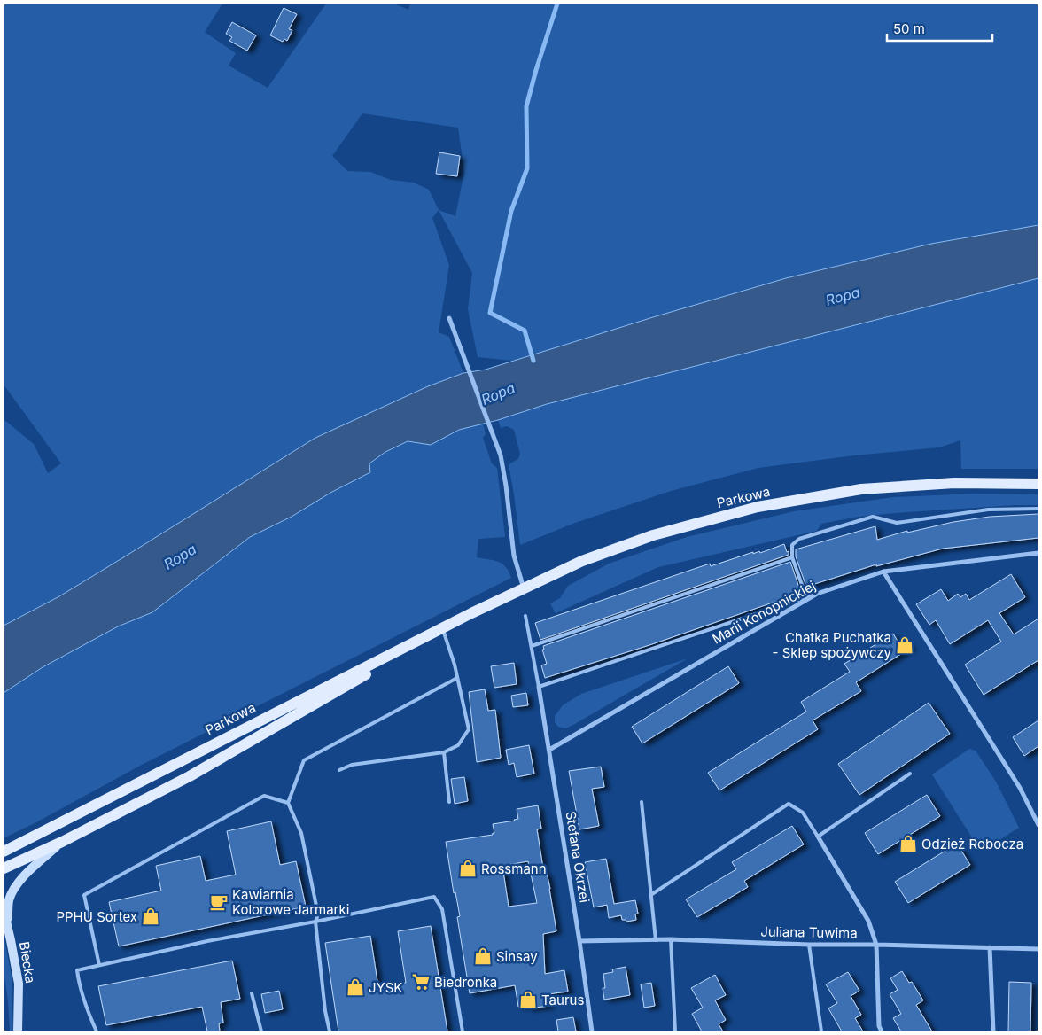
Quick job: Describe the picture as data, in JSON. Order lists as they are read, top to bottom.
{
  "streets": {
    "main road": ["Parkowa"],
    "street": [
      "Marii Konopnickiej",
      "Stefana Okrzei",
      "Juliana Tuwima",
      "Biecka"
    ]
  },
  "crossings": [
    ["Parkowa", "Biecka"],
    ["Marii Konopnickiej", "Stefana Okrzei"],
    ["Stefana Okrzei", "Juliana Tuwima"]
  ],
  "water": ["Ropa"],
  "places": {
    "shop": [
      "Chatka Puchatka - Sklep spożywczy",
      "Odzież Robocza",
      "Rossmann",
      "PPHU Sortex",
      "Sinsay",
      "JYSK",
      "Taurus"
    ],
    "cafe": ["Kawiarnia Kolorowe Jarmarki"],
    "supermarket": ["Biedronka"]
  },
  "scale_bar": "50 m"
}
